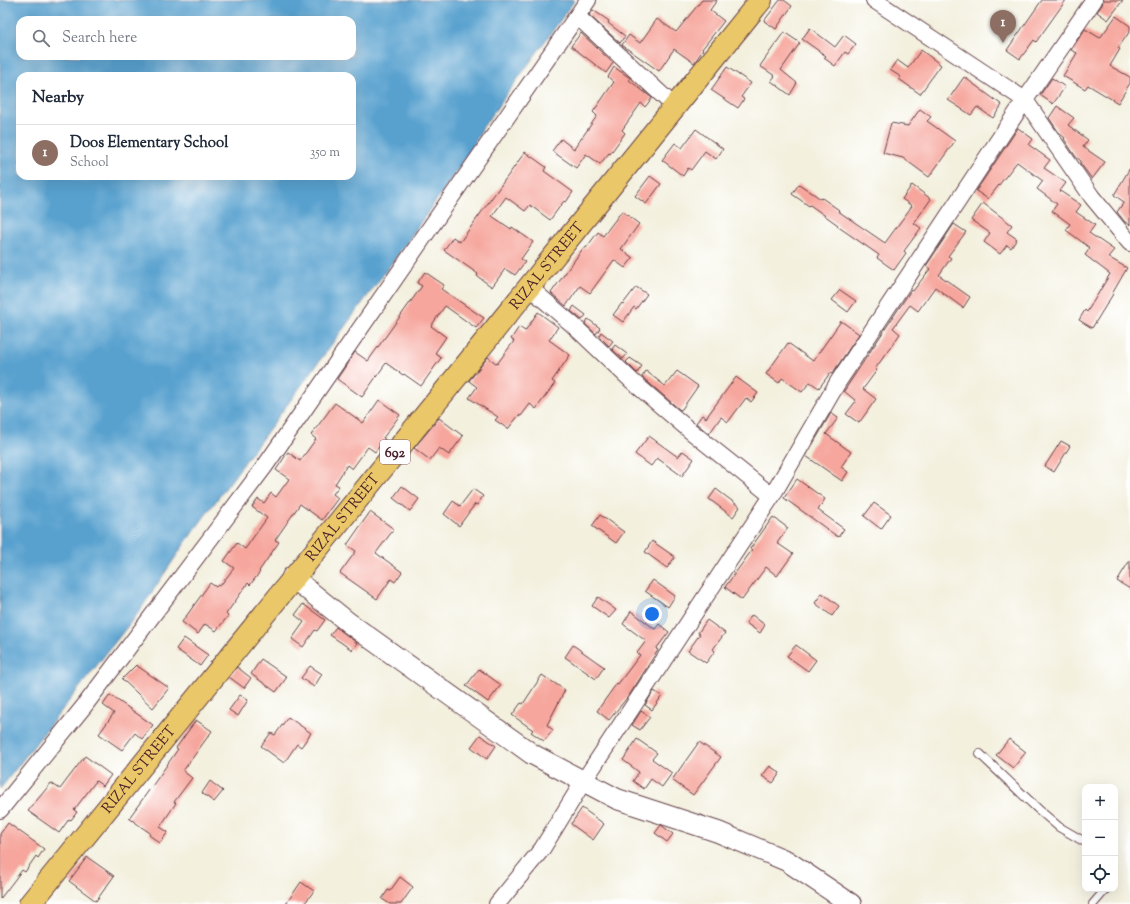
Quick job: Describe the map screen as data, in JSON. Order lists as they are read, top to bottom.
{
  "streets": {
    "main road": ["RIZAL STREET", "692"]
  },
  "page": {
    "pins": "1",
    "search": "Search here",
    "heading": "Nearby",
    "list": [
      {
        "mark": "1",
        "name": "Doos Elementary School",
        "note": "School",
        "value": "350 m"
      }
    ],
    "map_buttons": ["+", "−"]
  }
}
